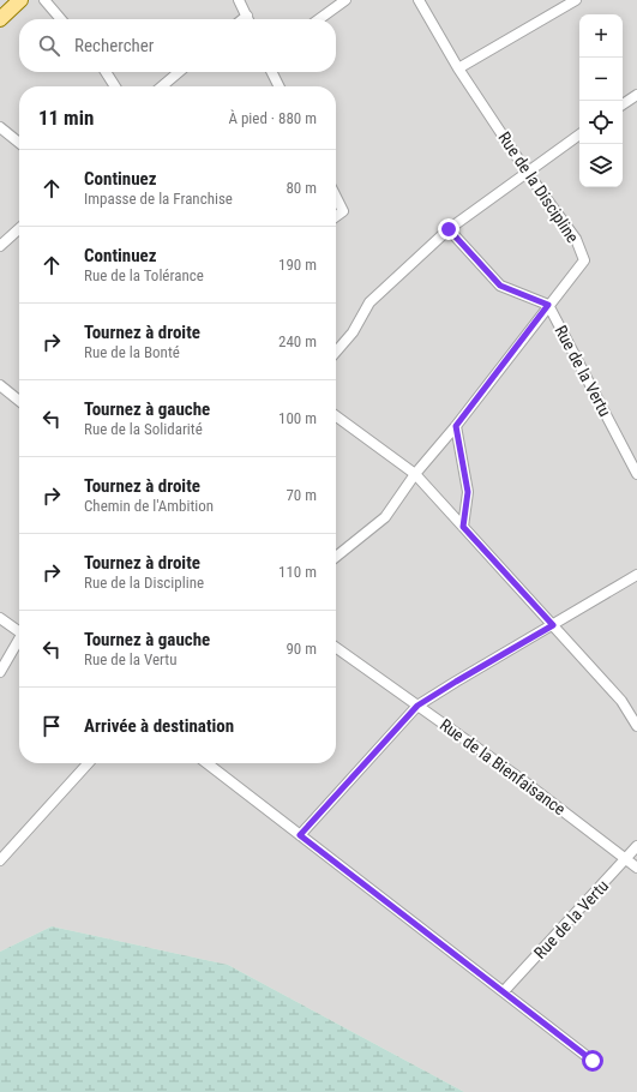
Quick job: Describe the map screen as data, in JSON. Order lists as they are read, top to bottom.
{
  "streets": {
    "street": ["Rue de la Discipline", "Rue de la Vertu", "Rue de la Bienfaisance"]
  },
  "crossings": [
    ["Rue de la Discipline", "Rue de la Vertu"],
    ["Rue de la Vertu", "Rue de la Bienfaisance"]
  ],
  "page": {
    "map_buttons": ["+", "−"],
    "search": "Rechercher",
    "heading": ["11 min", "À pied · 880 m"],
    "list": [
      ["Continuez", "Impasse de la Franchise", "80 m"],
      ["Continuez", "Rue de la Tolérance", "190 m"],
      ["Tournez à droite", "Rue de la Bonté", "240 m"],
      ["Tournez à gauche", "Rue de la Solidarité", "100 m"],
      ["Tournez à droite", "Chemin de l'Ambition", "70 m"],
      ["Tournez à droite", "Rue de la Discipline", "110 m"],
      ["Tournez à gauche", "Rue de la Vertu", "90 m"],
      "Arrivée à destination"
    ]
  }
}
